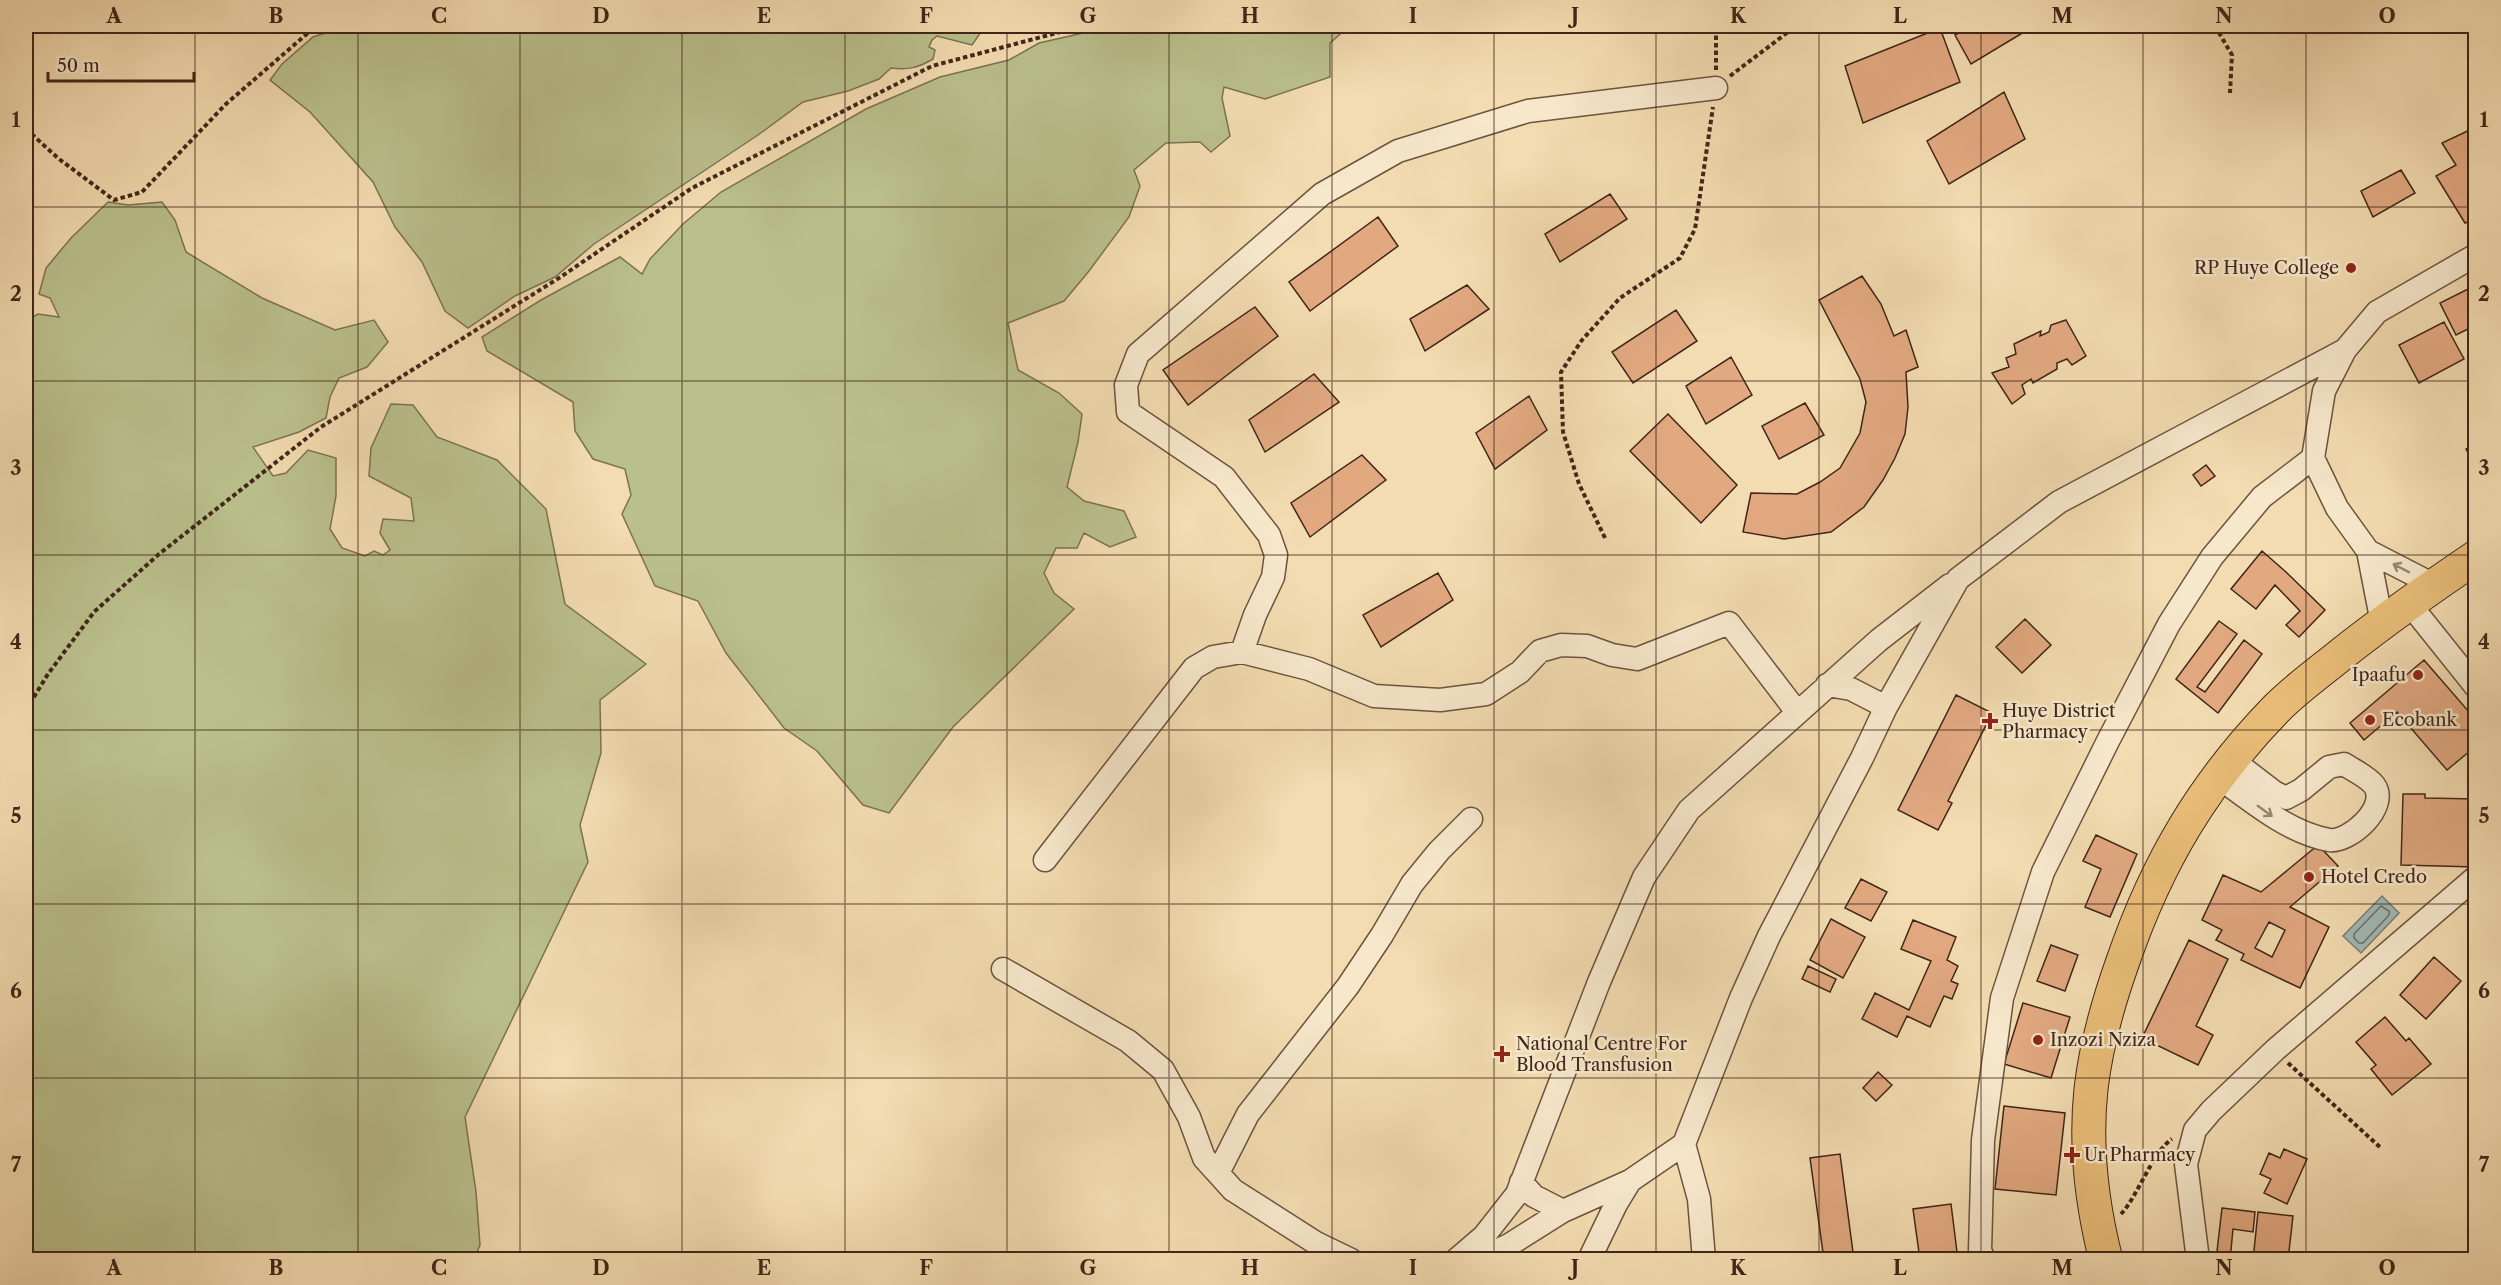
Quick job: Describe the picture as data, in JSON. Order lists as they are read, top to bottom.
{
  "places": {
    "other": [
      "RP Huye College",
      "Ipaafu",
      "Ecobank",
      "Hotel Credo",
      "Inzozi Nziza"
    ],
    "health": ["Huye District Pharmacy", "National Centre For Blood Transfusion", "Ur Pharmacy"]
  },
  "scale_bar": "50 m",
  "grid": {
    "columns": [
      "A",
      "B",
      "C",
      "D",
      "E",
      "F",
      "G",
      "H",
      "I",
      "J",
      "K",
      "L",
      "M",
      "N",
      "O"
    ],
    "rows": [
      "1",
      "2",
      "3",
      "4",
      "5",
      "6",
      "7"
    ]
  }
}
